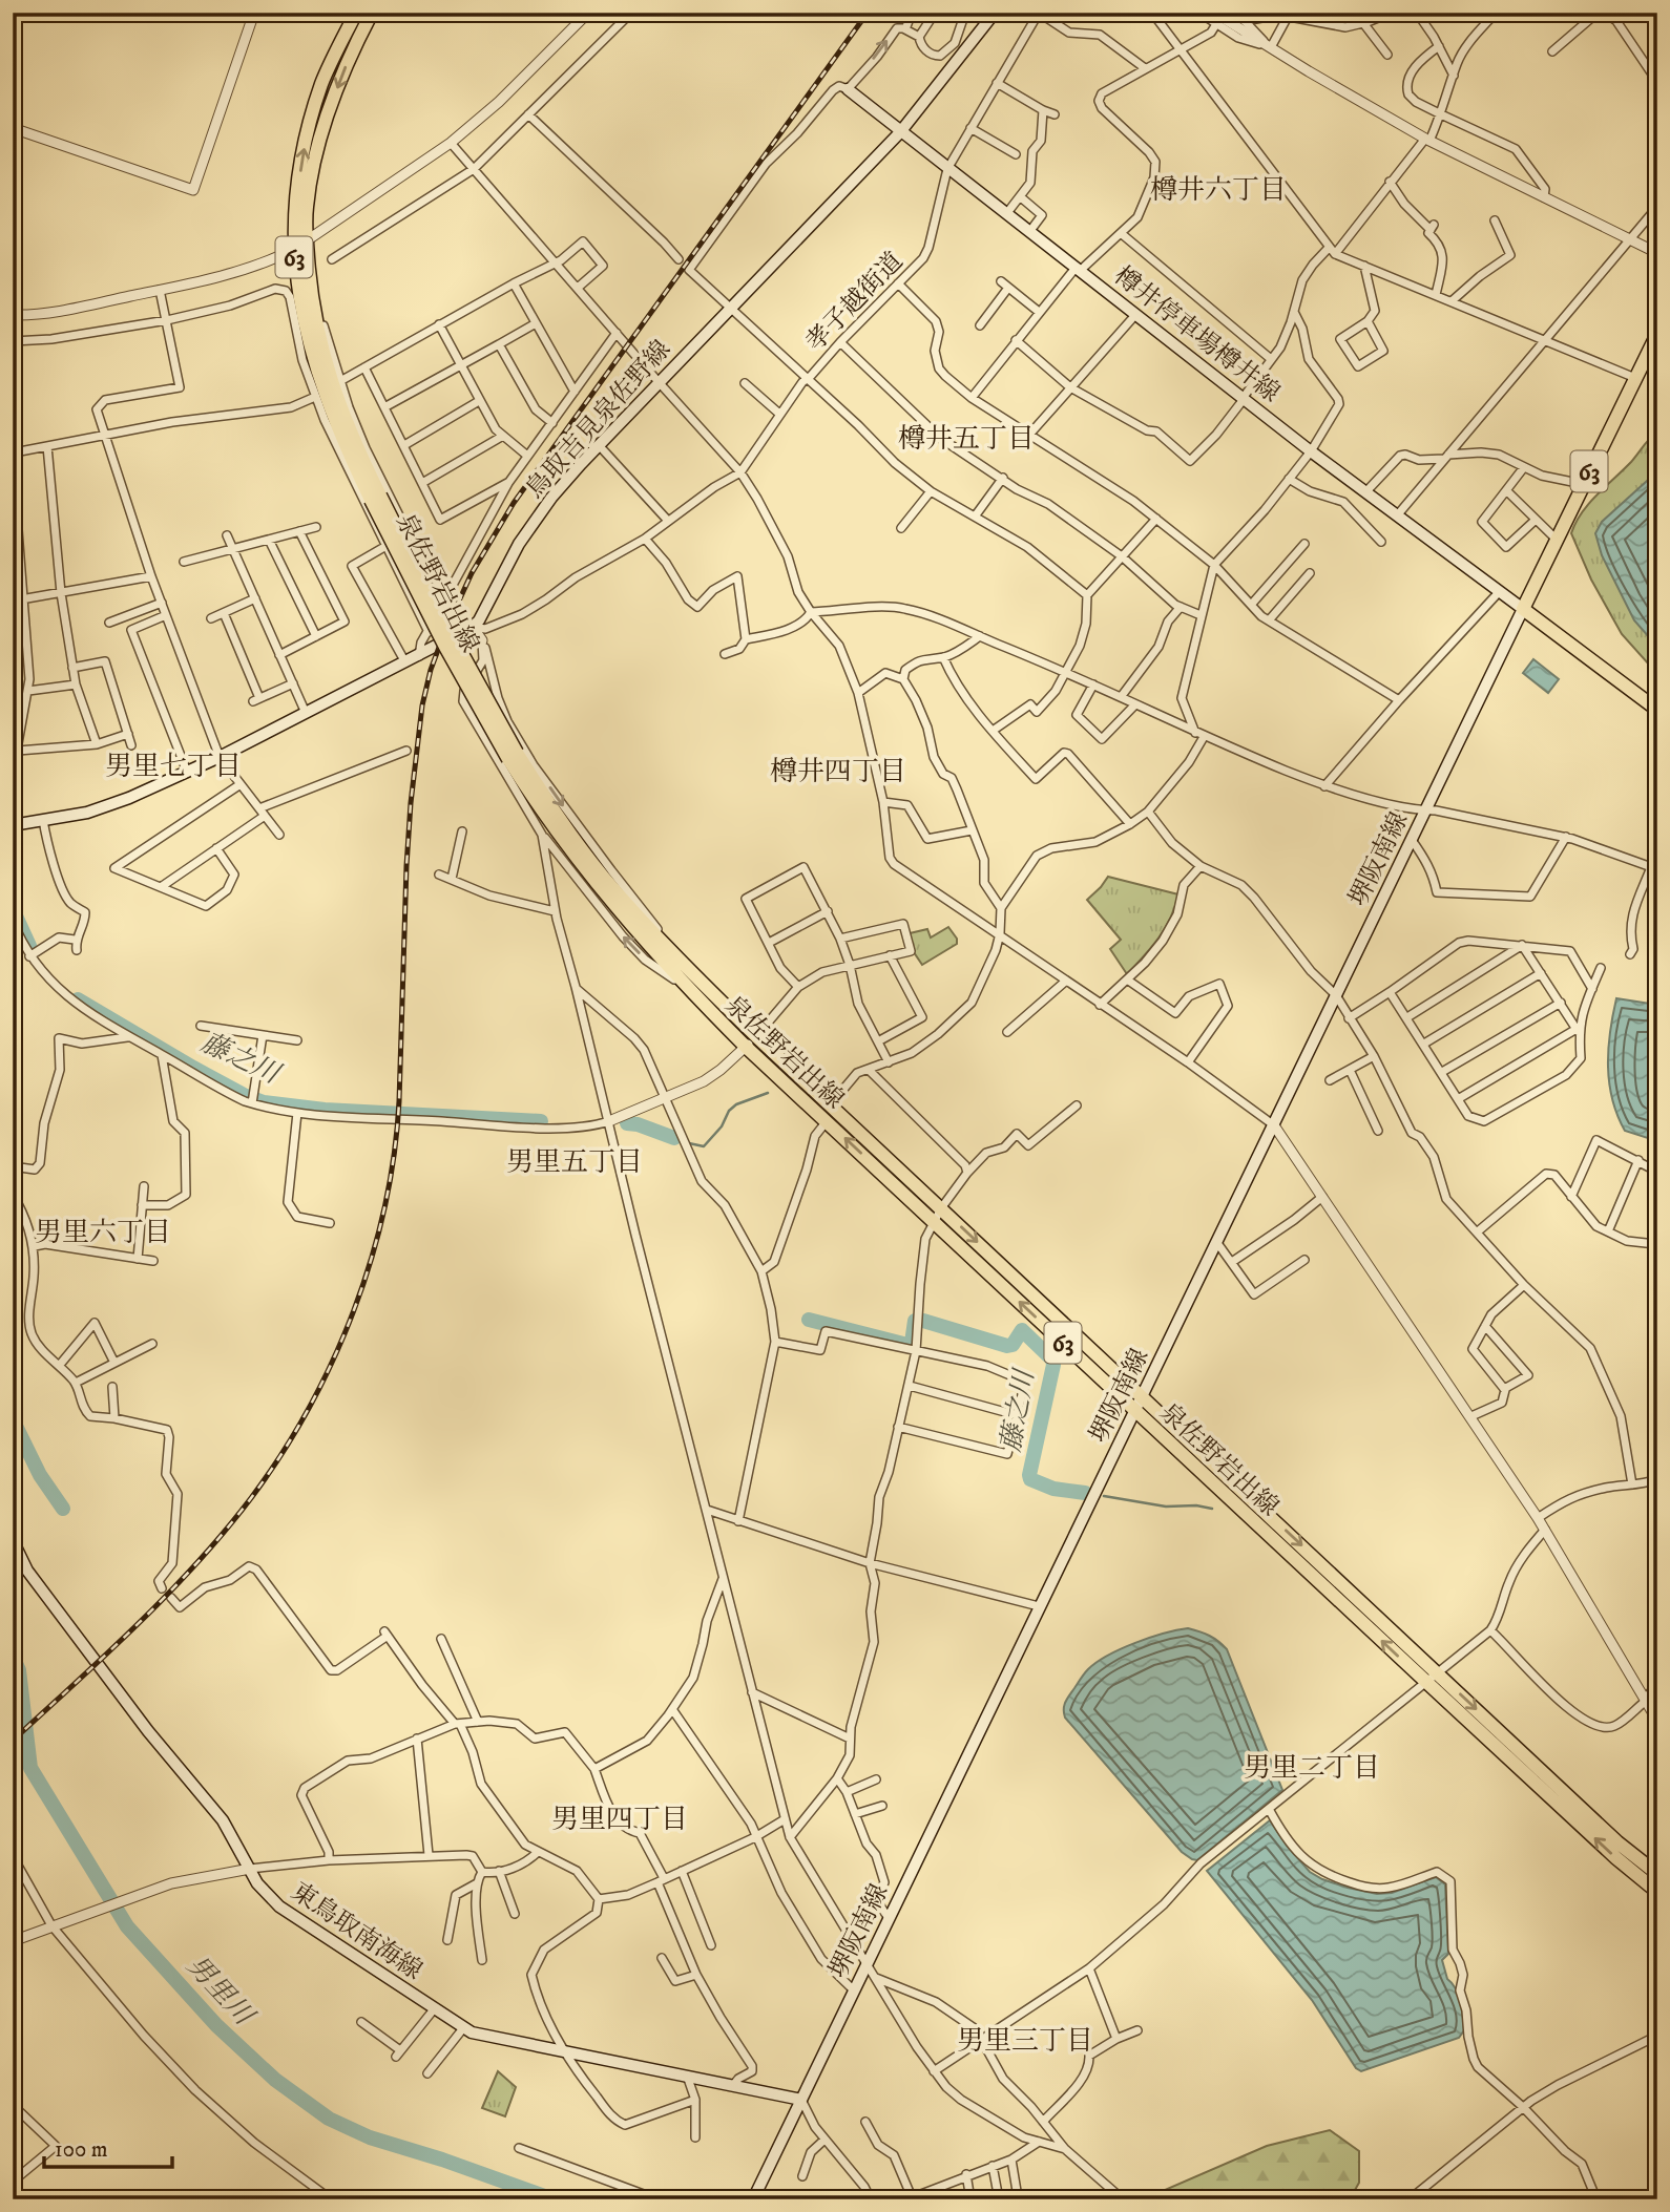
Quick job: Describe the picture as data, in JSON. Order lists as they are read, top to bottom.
{
  "streets": {
    "main road": [
      "63",
      "樽井停車場樽井線",
      "鳥取吉見泉佐野線",
      "泉佐野岩出線",
      "堺阪南線",
      "東鳥取南海線"
    ],
    "street": ["孝子越街道"]
  },
  "crossings": [
    ["63", "樽井停車場樽井線"],
    ["63", "堺阪南線"],
    ["孝子越街道", "樽井停車場樽井線"],
    ["樽井停車場樽井線", "鳥取吉見泉佐野線"],
    ["樽井停車場樽井線", "堺阪南線"],
    ["泉佐野岩出線", "堺阪南線"],
    ["堺阪南線", "東鳥取南海線"]
  ],
  "districts": [
    "樽井六丁目",
    "樽井五丁目",
    "男里七丁目",
    "樽井四丁目",
    "男里五丁目",
    "男里六丁目",
    "男里二丁目",
    "男里四丁目",
    "男里三丁目"
  ],
  "water": ["藤之川", "男里川"],
  "scale_bar": "100 m"
}
